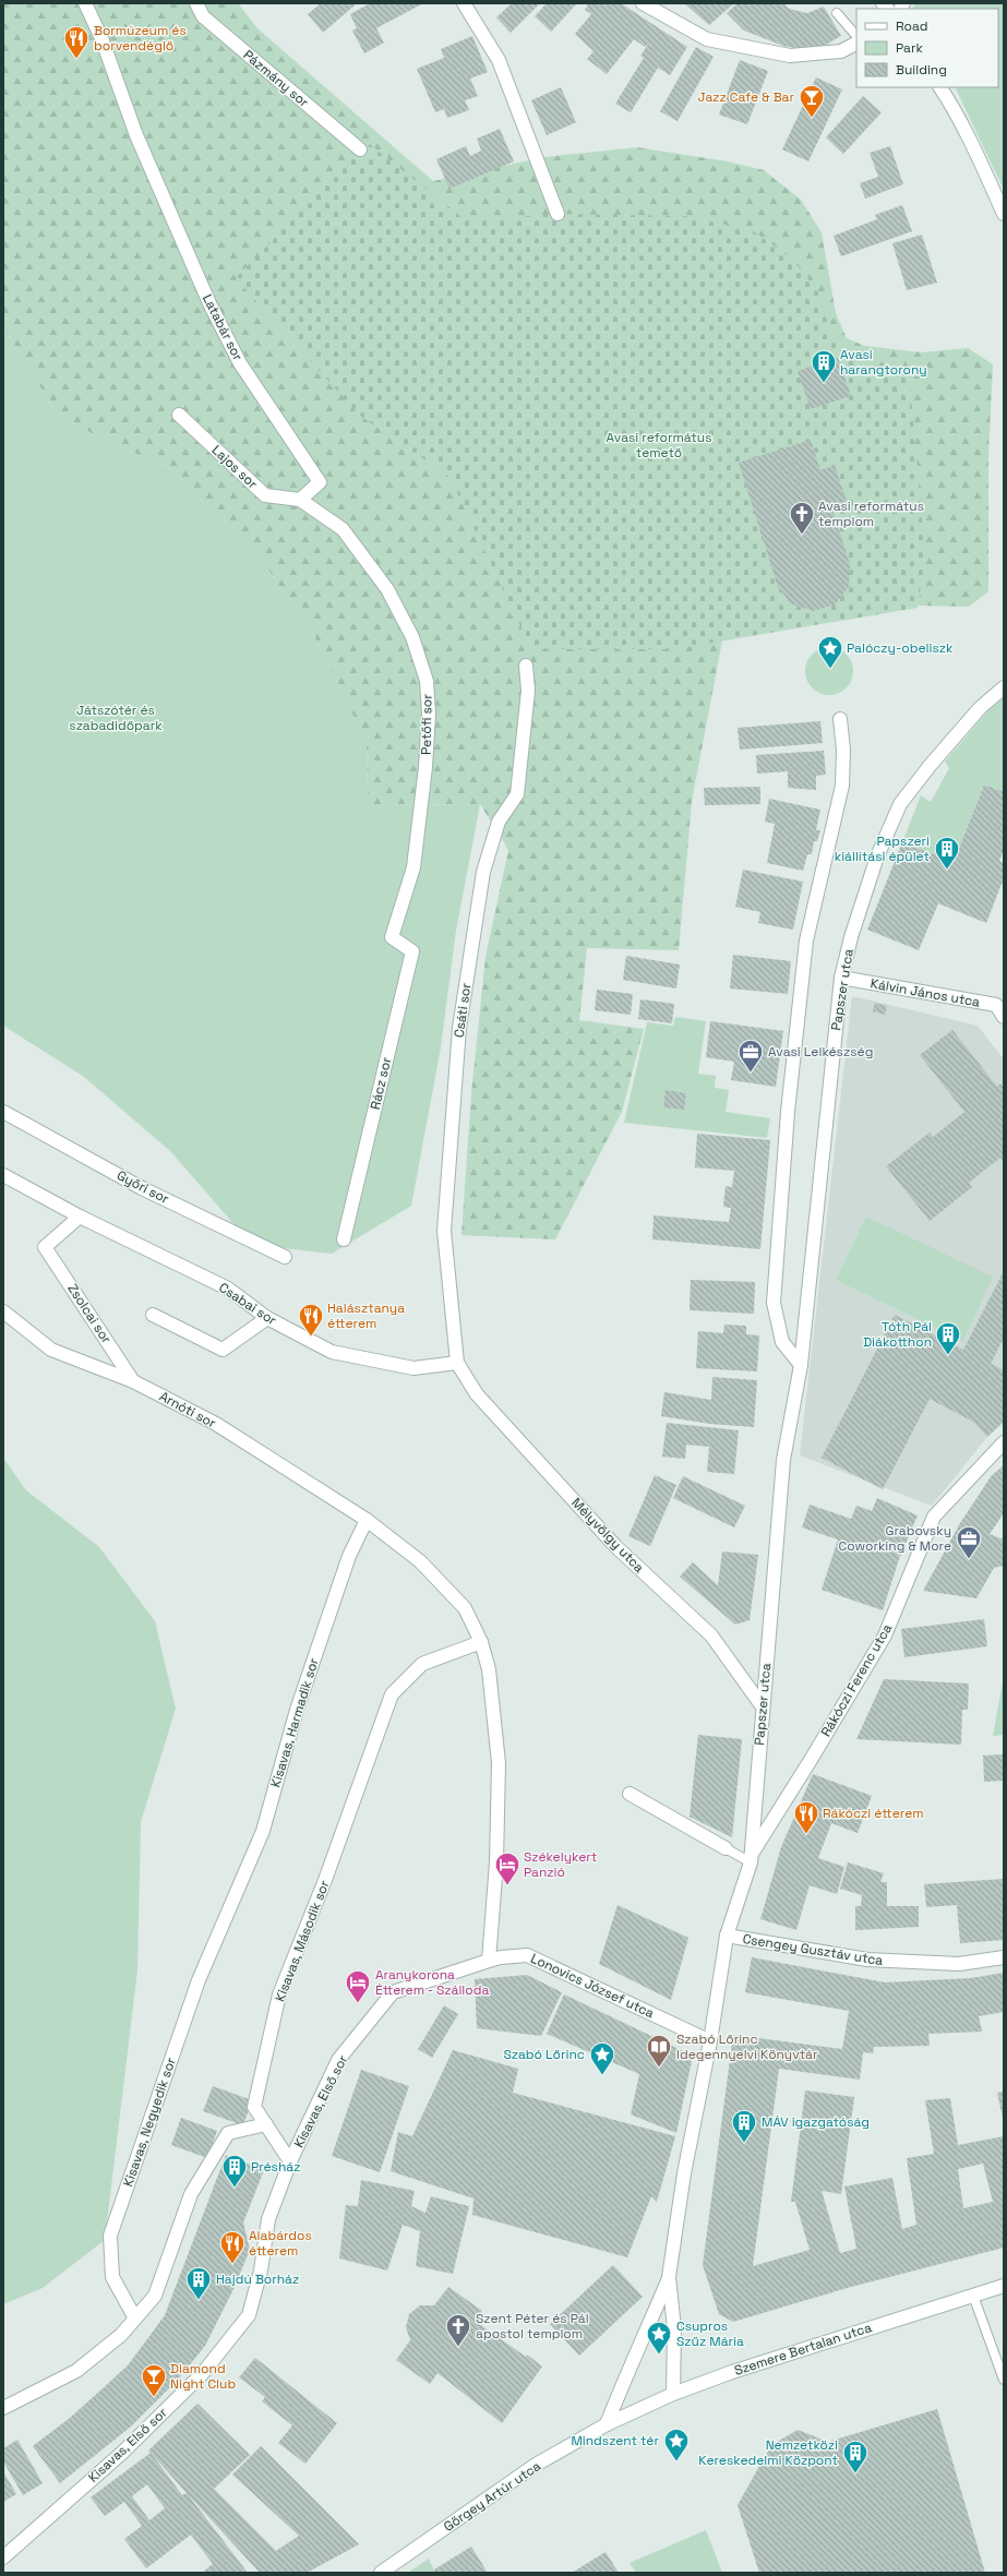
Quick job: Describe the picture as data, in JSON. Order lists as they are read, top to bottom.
{
  "streets": {
    "street": [
      "Pázmány sor",
      "Latabár sor",
      "Lajos sor",
      "Petőfi sor",
      "Papszer utca",
      "Kálvin János utca",
      "Csáti sor",
      "Rácz sor",
      "Győri sor",
      "Csabai sor",
      "Zsolcai sor",
      "Arnóti sor",
      "Mélyvölgy utca",
      "Rákóczi Ferenc utca",
      "Kisavas, Harmadik sor",
      "Kisavas, Második sor",
      "Csengey Gusztáv utca",
      "Lonovics József utca",
      "Kisavas, Első sor",
      "Kisavas, Negyedik sor",
      "Szemere Bertalan utca",
      "Görgey Artúr utca"
    ]
  },
  "crossings": [
    ["Latabár sor", "Lajos sor"],
    ["Latabár sor", "Petőfi sor"],
    ["Lajos sor", "Petőfi sor"],
    ["Petőfi sor", "Rácz sor"],
    ["Papszer utca", "Kálvin János utca"],
    ["Papszer utca", "Mélyvölgy utca"],
    ["Papszer utca", "Rákóczi Ferenc utca"],
    ["Papszer utca", "Csengey Gusztáv utca"],
    ["Papszer utca", "Lonovics József utca"],
    ["Csáti sor", "Csabai sor"],
    ["Csáti sor", "Mélyvölgy utca"],
    ["Csabai sor", "Zsolcai sor"],
    ["Csabai sor", "Mélyvölgy utca"],
    ["Zsolcai sor", "Arnóti sor"],
    ["Arnóti sor", "Kisavas, Harmadik sor"],
    ["Kisavas, Harmadik sor", "Kisavas, Negyedik sor"],
    ["Kisavas, Második sor", "Kisavas, Első sor"],
    ["Lonovics József utca", "Kisavas, Első sor"],
    ["Szemere Bertalan utca", "Görgey Artúr utca"]
  ],
  "parks": ["Avasi református temető", "Játszótér és szabadidőpark"],
  "places": {
    "restaurant": [
      "Bormúzeum és borvendéglő",
      "Halásztanya étterem",
      "Rákóczi étterem",
      "Alabárdos étterem"
    ],
    "bar": ["Jazz Cafe & Bar", "Diamond Night Club"],
    "building": [
      "Avasi harangtorony",
      "Papszeri kiállítási épület",
      "Tóth Pál Diákotthon",
      "MÁV igazgatóság",
      "Présház",
      "Hajdú Borház",
      "Nemzetközi Kereskedelmi Központ"
    ],
    "church": ["Avasi református templom", "Szent Péter és Pál apostol templom"],
    "place": [
      "Palóczy-obeliszk",
      "Szabó Lőrinc",
      "Csupros Szűz Mária",
      "Mindszent tér"
    ],
    "office": ["Avasi Lelkészség", "Grabovsky Coworking & More"],
    "hotel": ["Székelykert Panzió", "Aranykorona Étterem - Szálloda"],
    "library": ["Szabó Lőrinc Idegennyelvi Könyvtár"]
  },
  "legend": ["Road", "Park", "Building"]
}
